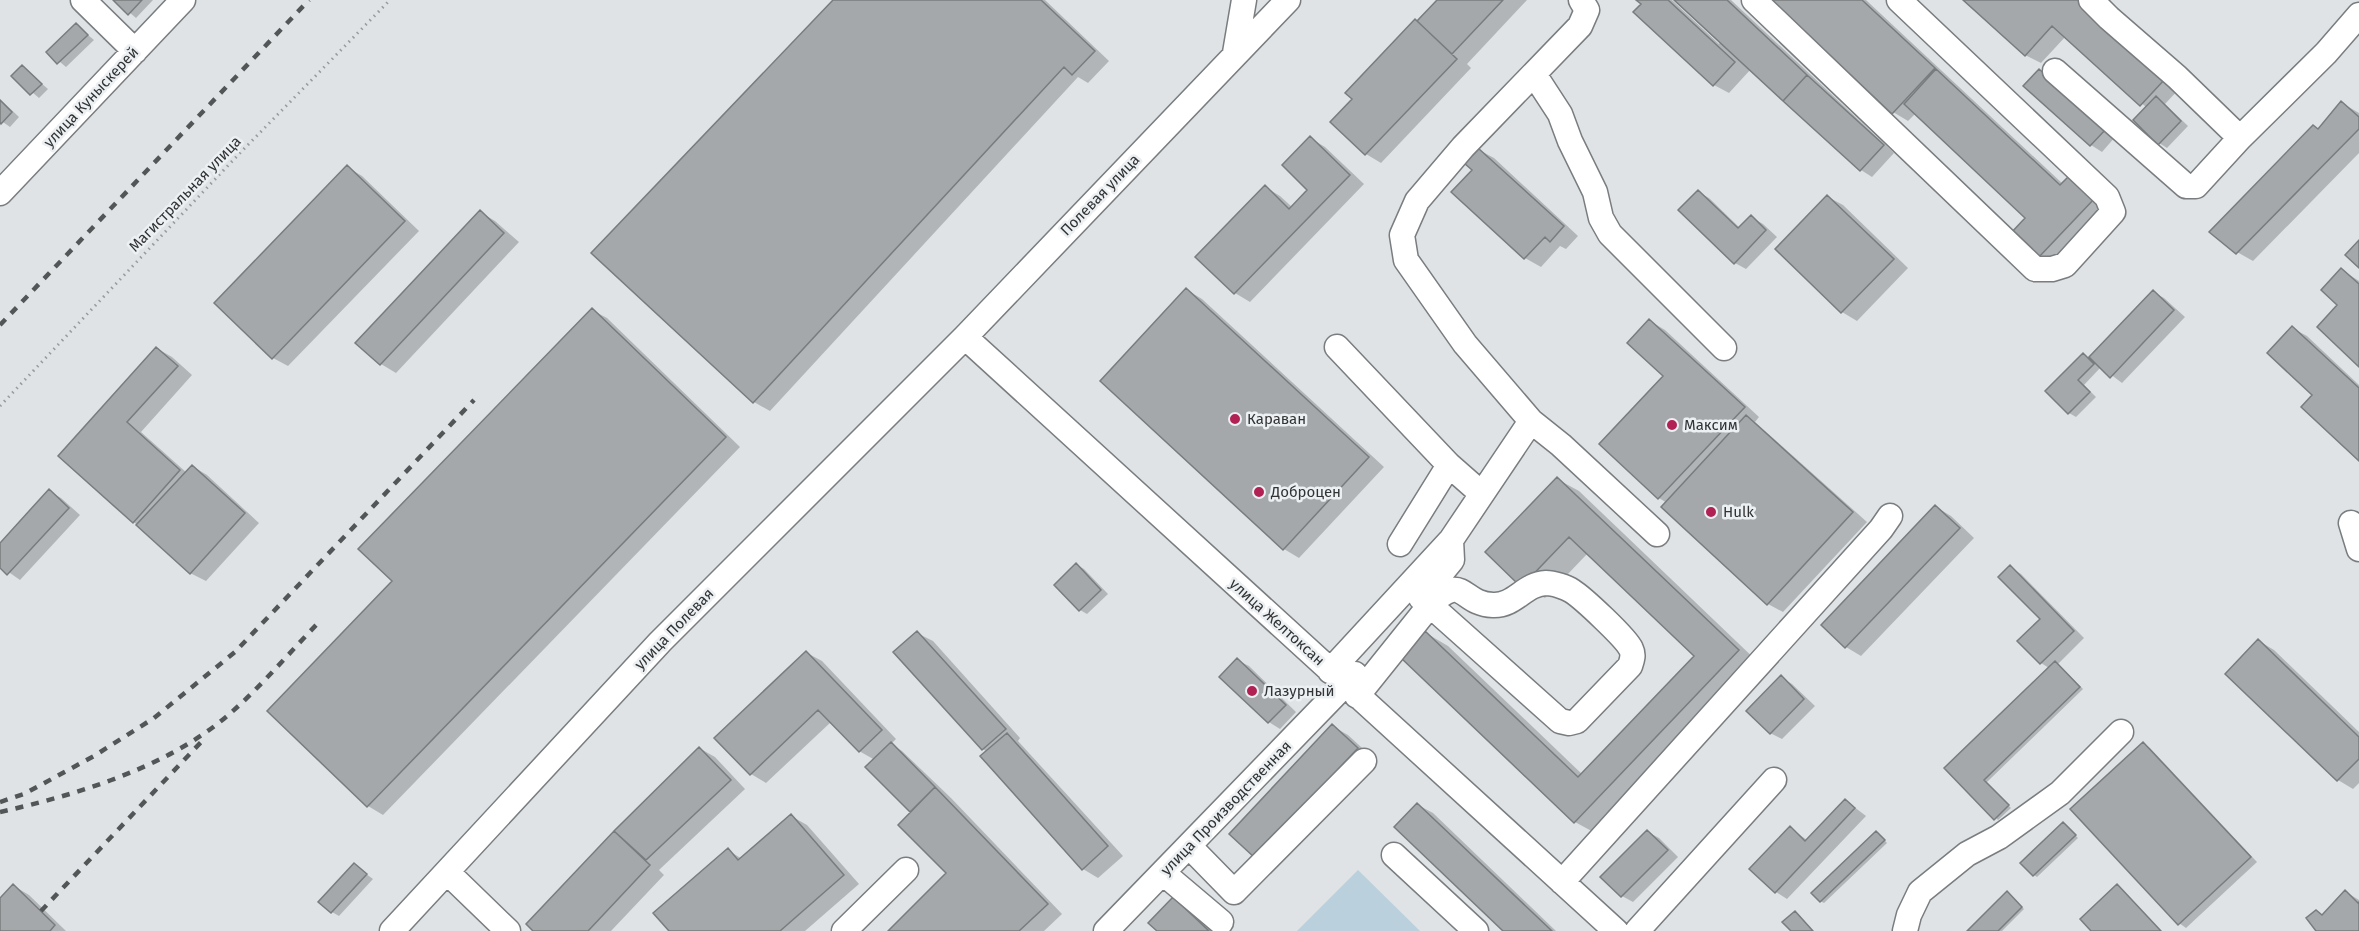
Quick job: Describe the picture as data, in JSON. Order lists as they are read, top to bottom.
{
  "streets": {
    "street": [
      "улица Куныскерей",
      "Полевая улица",
      "улица Желтоксан",
      "улица Полевая",
      "улица Производственная"
    ],
    "path": ["Магистральная улица"]
  },
  "crossings": [
    ["Полевая улица", "улица Желтоксан"],
    ["Полевая улица", "улица Полевая"],
    ["улица Желтоксан", "улица Полевая"],
    ["улица Желтоксан", "улица Производственная"]
  ],
  "places": [
    "Караван",
    "Максим",
    "Доброцен",
    "Hulk",
    "Лазурный"
  ]
}
